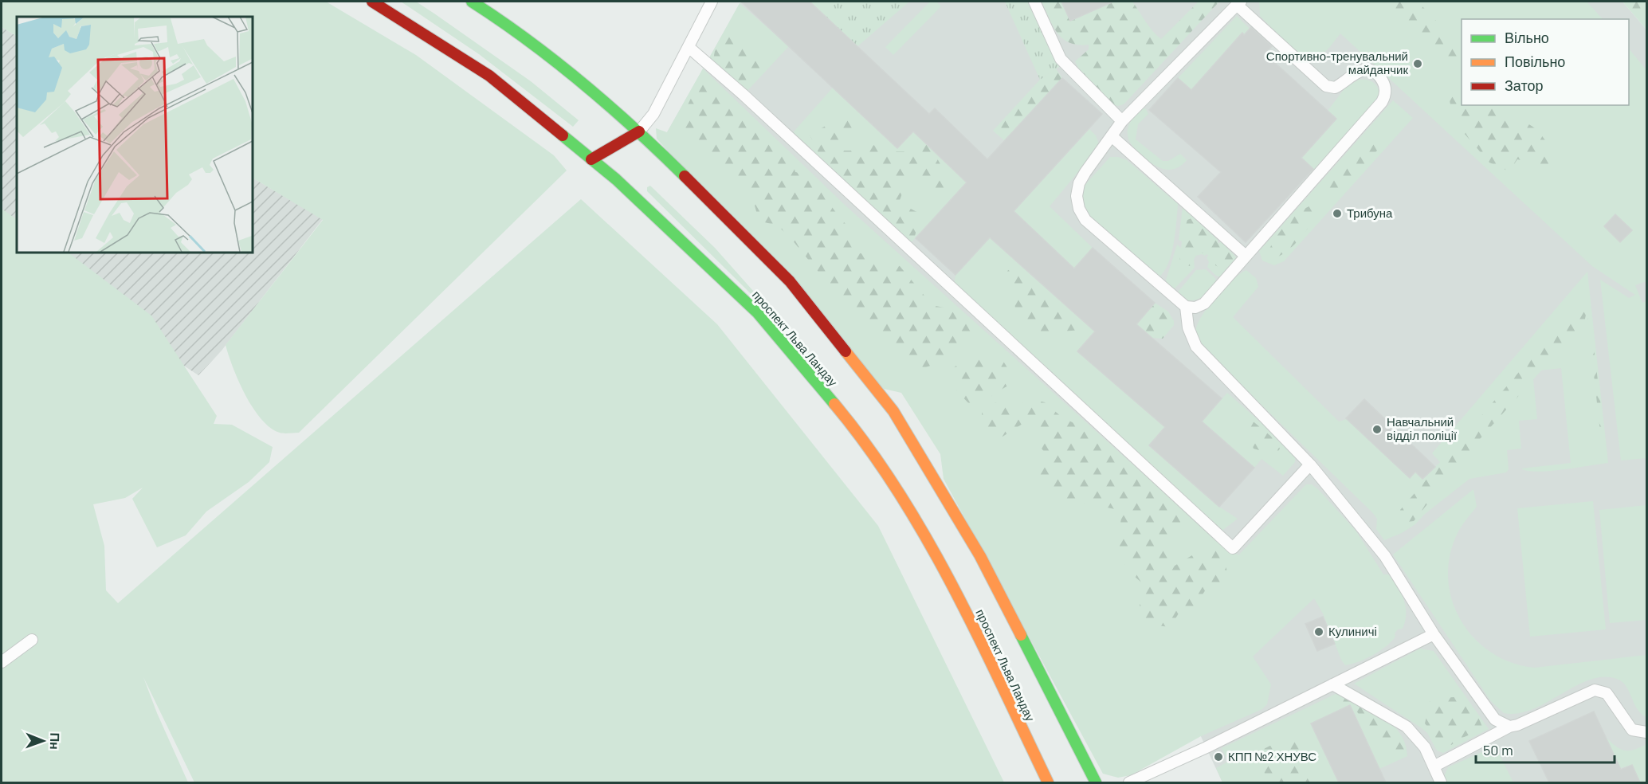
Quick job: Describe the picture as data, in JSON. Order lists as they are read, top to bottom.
{
  "streets": {
    "main road": ["проспект Льва Ландау"]
  },
  "places": [
    "Спортивно-тренувальний майданчик",
    "Трибуна",
    "Навчальний відділ поліції",
    "Кулиничі",
    "КПП №2 ХНУВС"
  ],
  "legend": ["Вільно", "Повільно", "Затор"],
  "scale_bar": "50 m",
  "north": "right"
}
